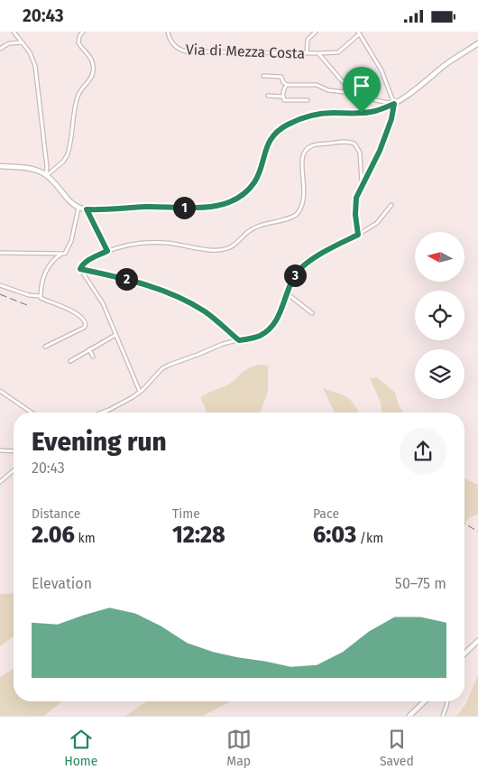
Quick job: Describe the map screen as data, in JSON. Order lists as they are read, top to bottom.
{
  "streets": {
    "street": ["Via di Mezza Costa"]
  },
  "north": "left",
  "page": {
    "status": "20:43",
    "pins": ["1", "3", "2"],
    "heading": ["Evening run", "20:43"],
    "stats": [
      ["Distance", "2.06 km"],
      ["Time", "12:28"],
      ["Pace", "6:03 /km"]
    ],
    "chart": ["Elevation", "50–75 m"],
    "tabs": ["Home", "Map", "Saved"]
  }
}
